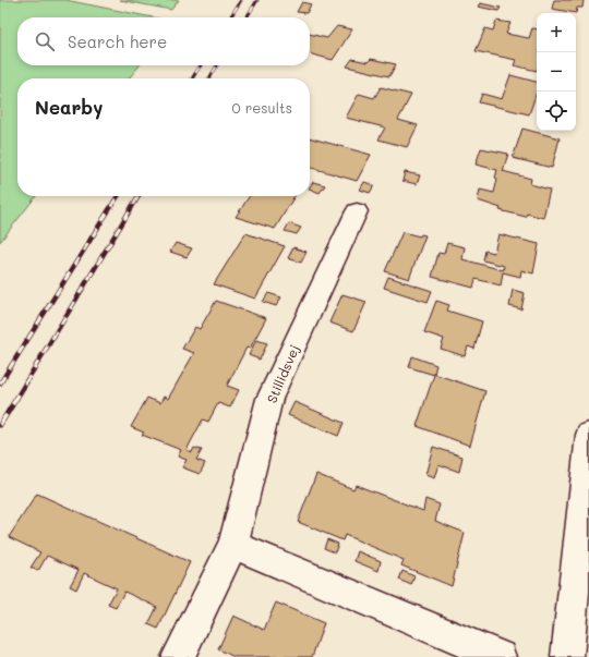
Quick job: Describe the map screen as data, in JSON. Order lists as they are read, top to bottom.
{
  "streets": {
    "street": ["Stillidsvej"]
  },
  "page": {
    "map_buttons": ["+", "−"],
    "search": "Search here",
    "heading": ["Nearby", "0 results"]
  }
}
